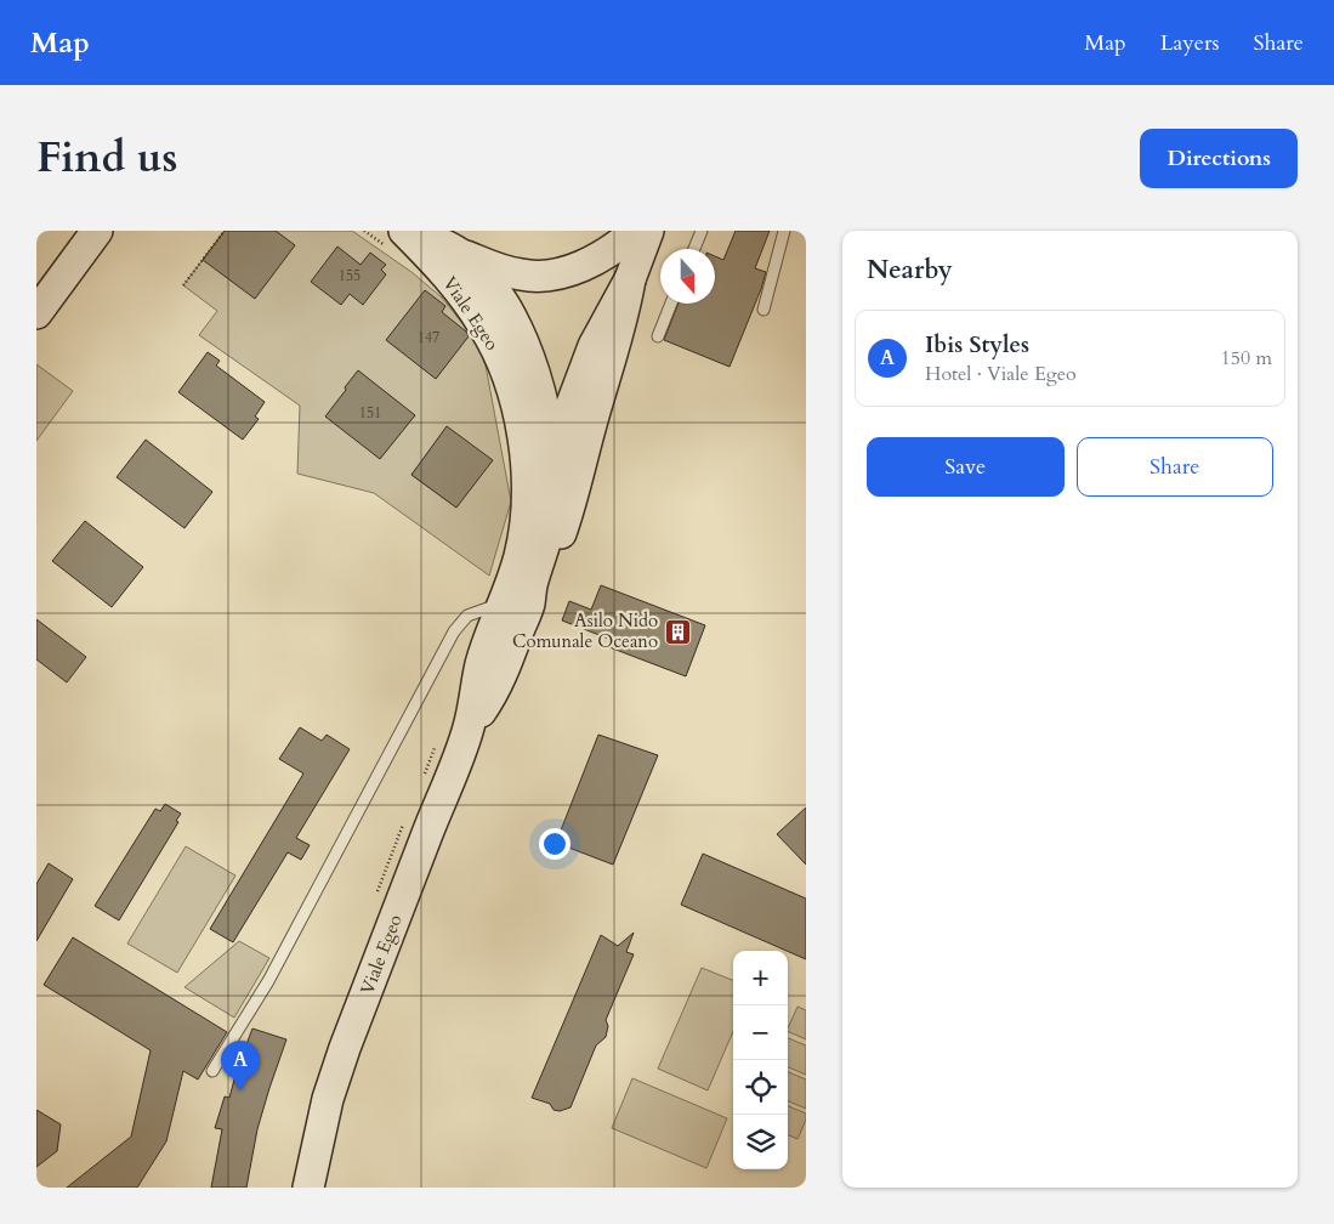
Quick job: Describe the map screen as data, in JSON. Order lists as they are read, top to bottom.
{
  "streets": {
    "main road": ["Viale Egeo"]
  },
  "places": {
    "building": ["Asilo Nido Comunale Oceano"]
  },
  "house_numbers": ["155", "147", "151"],
  "north": "bottom",
  "page": {
    "header": "Map",
    "nav": ["Map", "Layers", "Share"],
    "title": "Find us",
    "buttons": [
      "Directions",
      ["Save", "Share"]
    ],
    "heading": "Nearby",
    "list": [
      {
        "mark": "A",
        "name": "Ibis Styles",
        "note": "Hotel · Viale Egeo",
        "value": "150 m"
      }
    ],
    "map_buttons": ["+", "−"],
    "pins": "A"
  }
}
